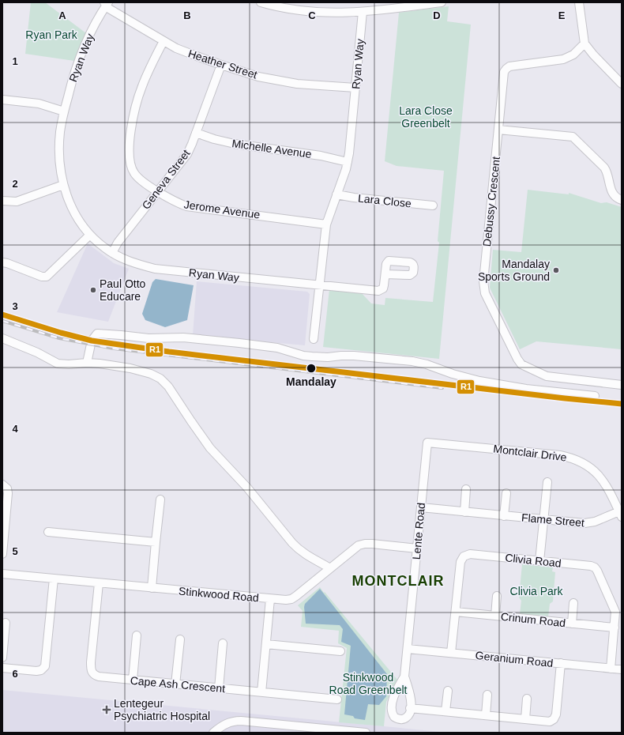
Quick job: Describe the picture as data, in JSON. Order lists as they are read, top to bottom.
{
  "streets": {
    "street": [
      "Ryan Way",
      "Heather Street",
      "Michelle Avenue",
      "Geneva Street",
      "Lara Close",
      "Debussy Crescent",
      "Jerome Avenue",
      "Montclair Drive",
      "Flame Street",
      "Lente Road",
      "Clivia Road",
      "Stinkwood Road",
      "Crinum Road",
      "Geranium Road",
      "Cape Ash Crescent"
    ]
  },
  "crossings": [
    ["Ryan Way", "Heather Street"],
    ["Ryan Way", "Michelle Avenue"],
    ["Ryan Way", "Geneva Street"],
    ["Ryan Way", "Lara Close"],
    ["Ryan Way", "Jerome Avenue"],
    ["Heather Street", "Geneva Street"],
    ["Heather Street", "Jerome Avenue"],
    ["Michelle Avenue", "Geneva Street"],
    ["Geneva Street", "Jerome Avenue"],
    ["Montclair Drive", "Flame Street"],
    ["Montclair Drive", "Lente Road"],
    ["Flame Street", "Lente Road"],
    ["Lente Road", "Stinkwood Road"],
    ["Lente Road", "Geranium Road"],
    ["Clivia Road", "Crinum Road"],
    ["Clivia Road", "Geranium Road"],
    ["Stinkwood Road", "Cape Ash Crescent"]
  ],
  "districts": ["MONTCLAIR"],
  "parks": [
    "Ryan Park",
    "Lara Close Greenbelt",
    "Clivia Park",
    "Stinkwood Road Greenbelt"
  ],
  "places": {
    "other": ["Mandalay Sports Ground", "Paul Otto Educare", "Mandalay"],
    "health": ["Lentegeur Psychiatric Hospital"]
  },
  "lines": ["transit line R1"],
  "grid": {
    "columns": [
      "A",
      "B",
      "C",
      "D",
      "E"
    ],
    "rows": [
      "1",
      "2",
      "3",
      "4",
      "5",
      "6"
    ]
  }
}
